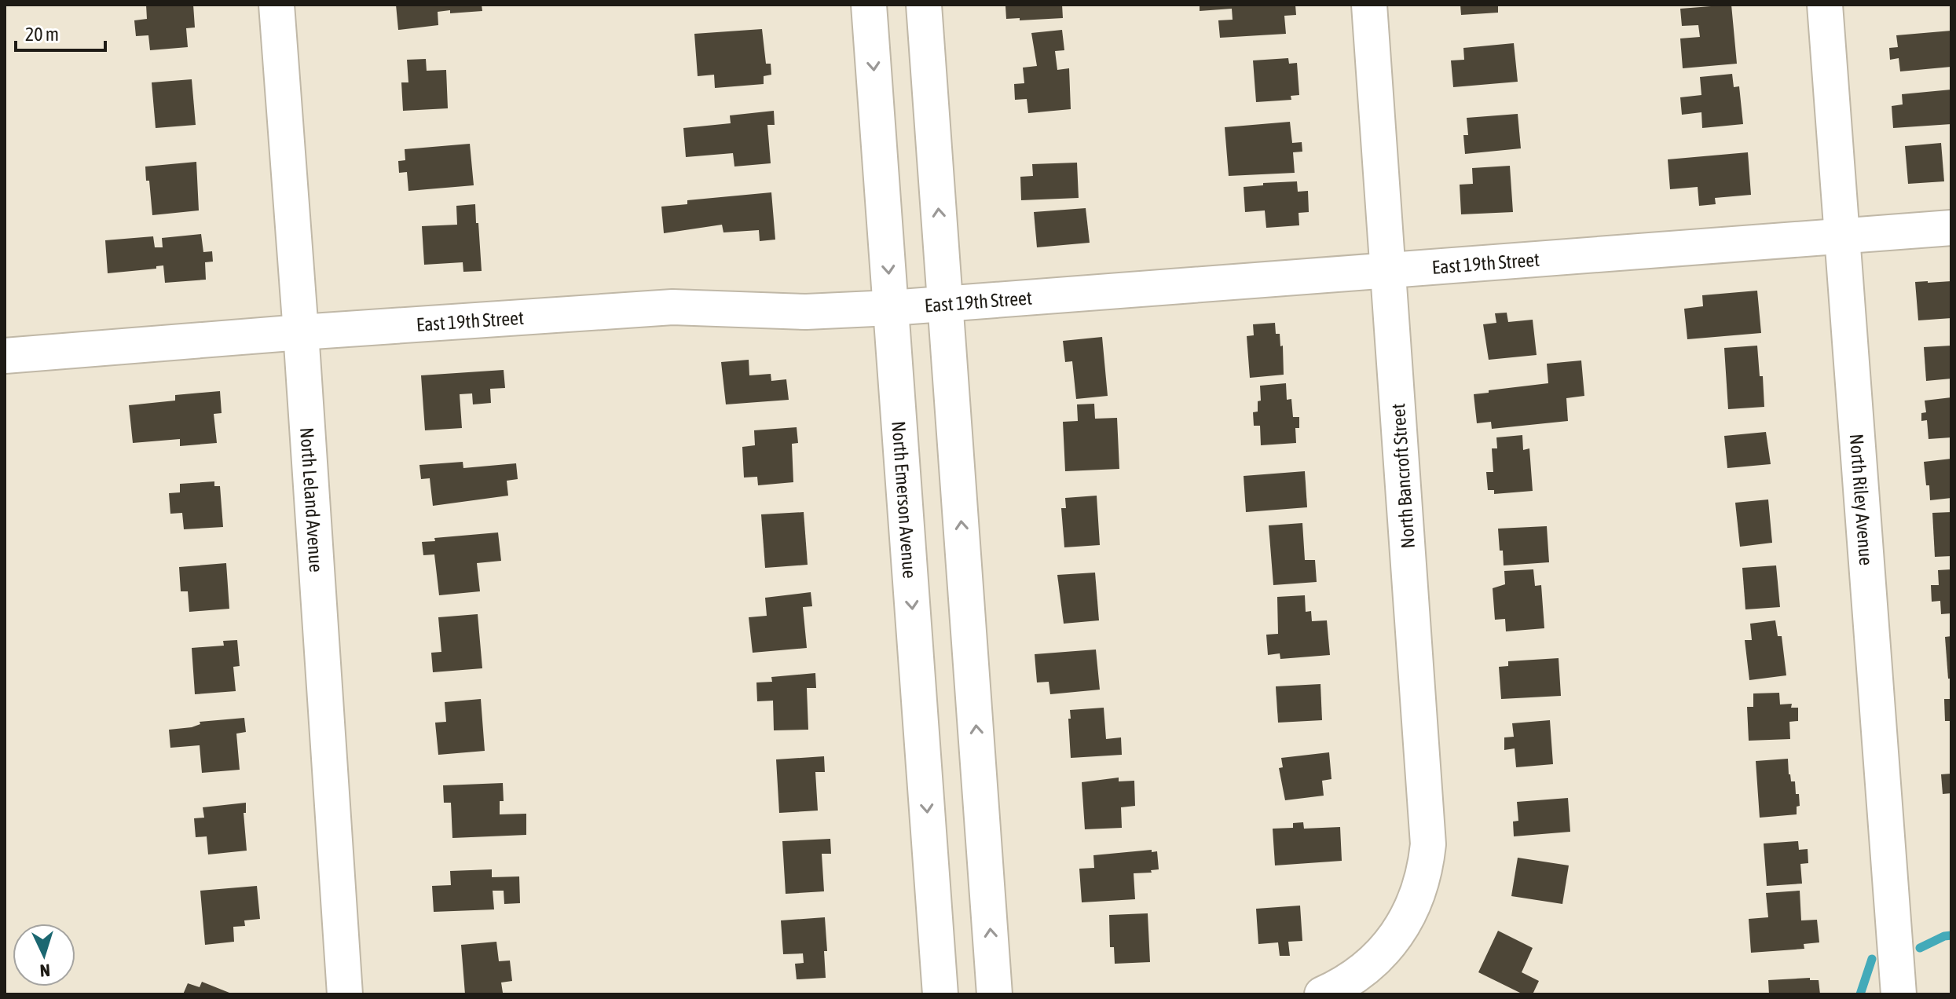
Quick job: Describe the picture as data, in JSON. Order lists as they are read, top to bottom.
{
  "streets": {
    "street": [
      "East 19th Street",
      "North Bancroft Street",
      "North Leland Avenue",
      "North Emerson Avenue",
      "North Riley Avenue"
    ]
  },
  "crossings": [
    ["East 19th Street", "North Bancroft Street"],
    ["East 19th Street", "North Leland Avenue"],
    ["East 19th Street", "North Emerson Avenue"],
    ["East 19th Street", "North Riley Avenue"]
  ],
  "scale_bar": "20 m",
  "north": "bottom"
}
